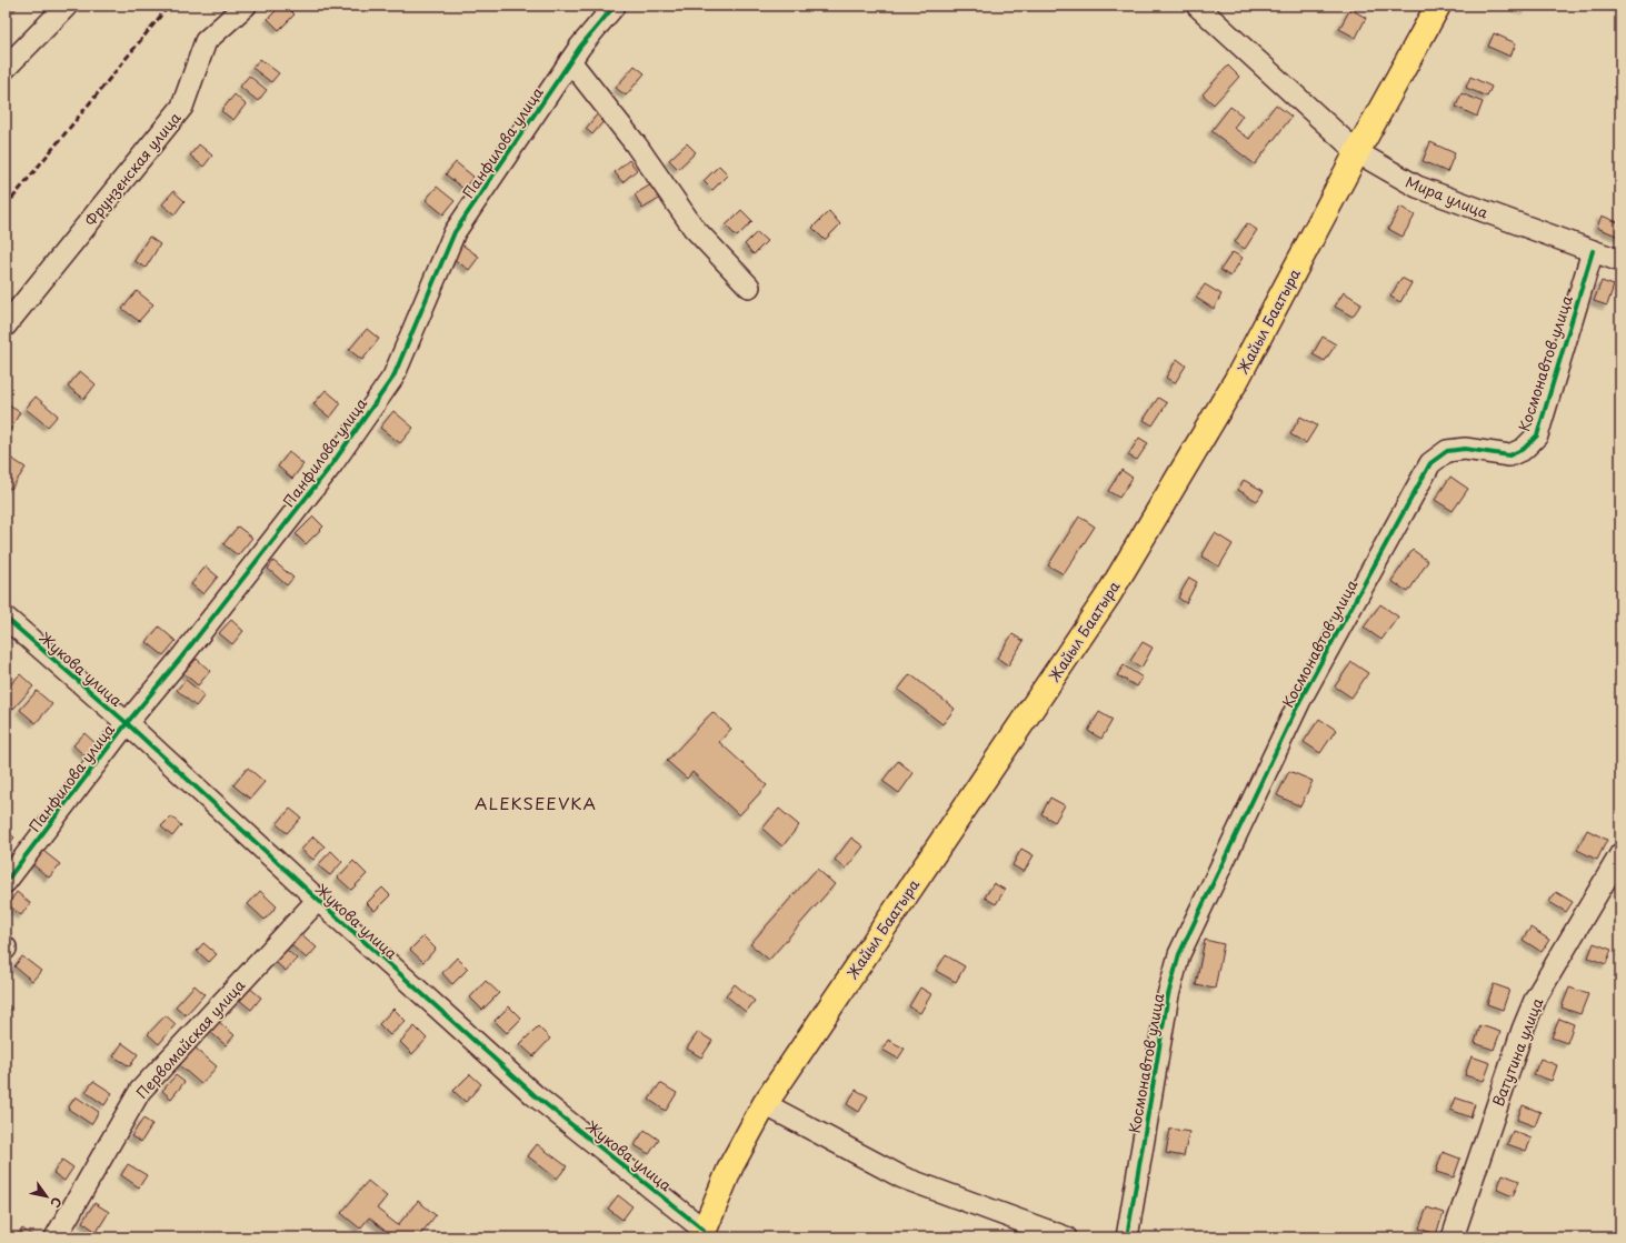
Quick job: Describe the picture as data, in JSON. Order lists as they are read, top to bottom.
{
  "streets": {
    "highway": ["Жайыл Баатыра"],
    "street": [
      "Панфилова улица",
      "Фрунзенская улица",
      "Мира улица",
      "Космонавтов улица",
      "Жукова улица",
      "Первомайская улица",
      "Ватутина улица"
    ]
  },
  "crossings": [
    ["Панфилова улица", "Жукова улица"],
    ["Мира улица", "Жайыл Баатыра"],
    ["Мира улица", "Космонавтов улица"],
    ["Жайыл Баатыра", "Жукова улица"],
    ["Жукова улица", "Первомайская улица"]
  ],
  "districts": ["ALEKSEEVKA"],
  "north": "bottom right"
}
